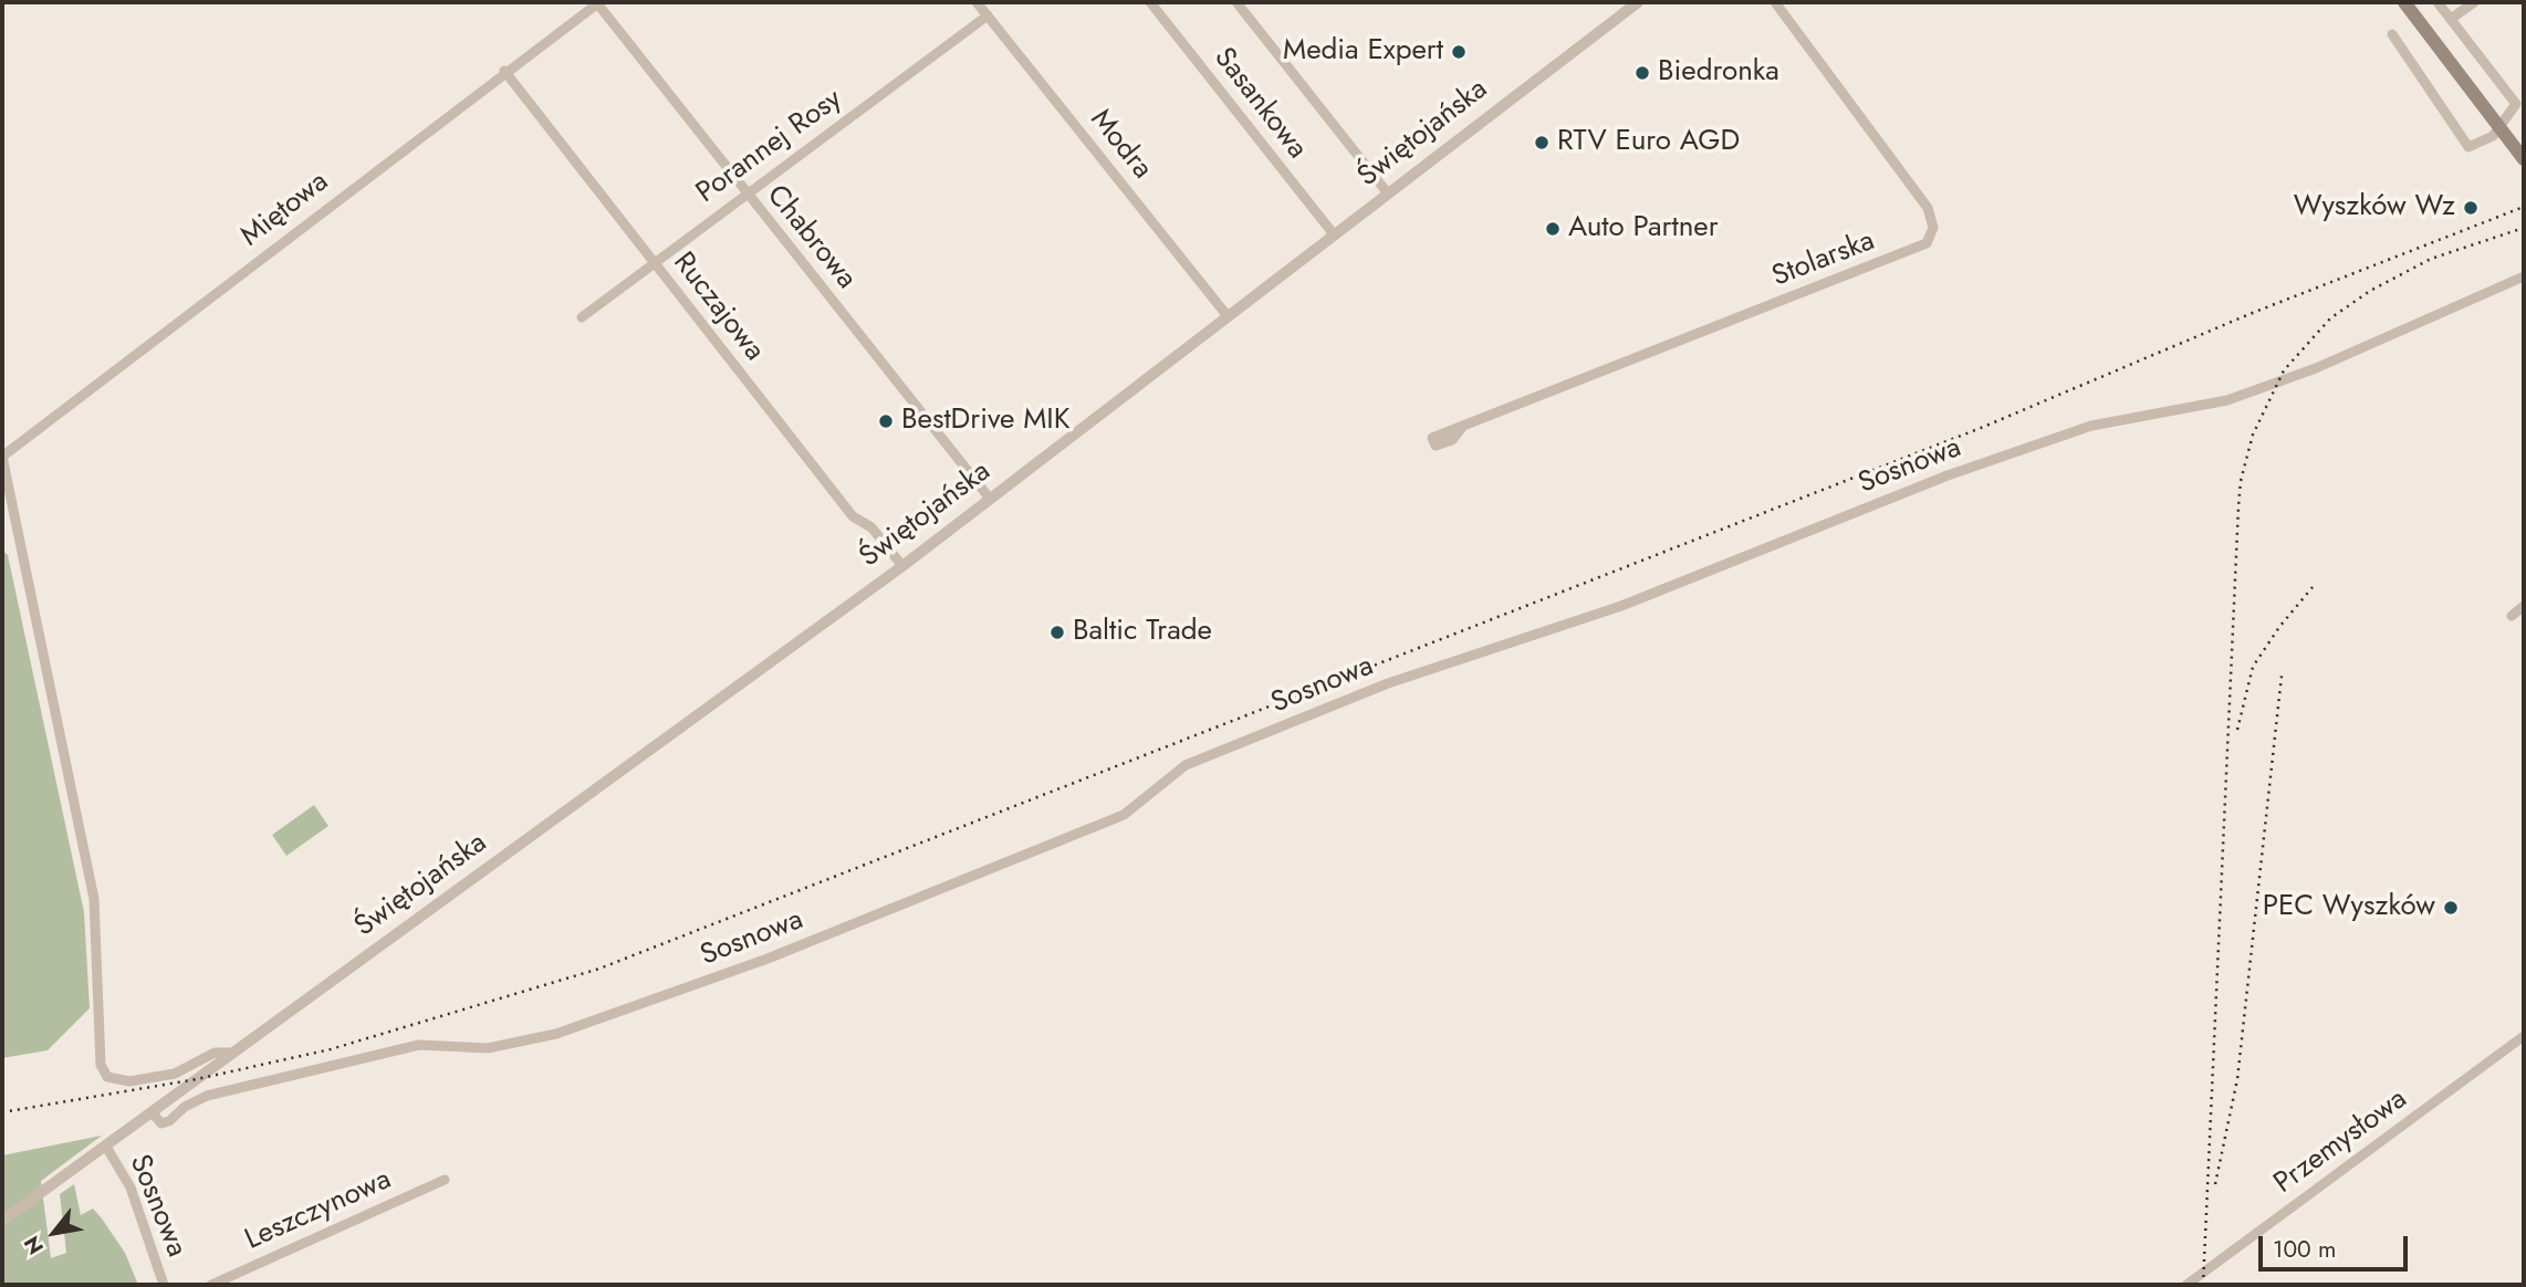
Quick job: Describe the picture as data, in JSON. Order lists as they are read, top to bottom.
{
  "streets": {
    "street": [
      "Sasankowa",
      "Świętojańska",
      "Modra",
      "Porannej Rosy",
      "Miętowa",
      "Chabrowa",
      "Stolarska",
      "Ruczajowa",
      "Sosnowa",
      "Przemysłowa",
      "Leszczynowa"
    ]
  },
  "crossings": [
    ["Sasankowa", "Świętojańska"],
    ["Świętojańska", "Modra"],
    ["Świętojańska", "Miętowa"],
    ["Świętojańska", "Chabrowa"],
    ["Świętojańska", "Ruczajowa"],
    ["Świętojańska", "Sosnowa"],
    ["Modra", "Porannej Rosy"],
    ["Porannej Rosy", "Chabrowa"],
    ["Porannej Rosy", "Ruczajowa"],
    ["Miętowa", "Chabrowa"],
    ["Miętowa", "Ruczajowa"]
  ],
  "places": [
    "Media Expert",
    "Biedronka",
    "RTV Euro AGD",
    "Wyszków Wz",
    "Auto Partner",
    "BestDrive MIK",
    "Baltic Trade",
    "PEC Wyszków"
  ],
  "scale_bar": "100 m",
  "north": "bottom left"
}
